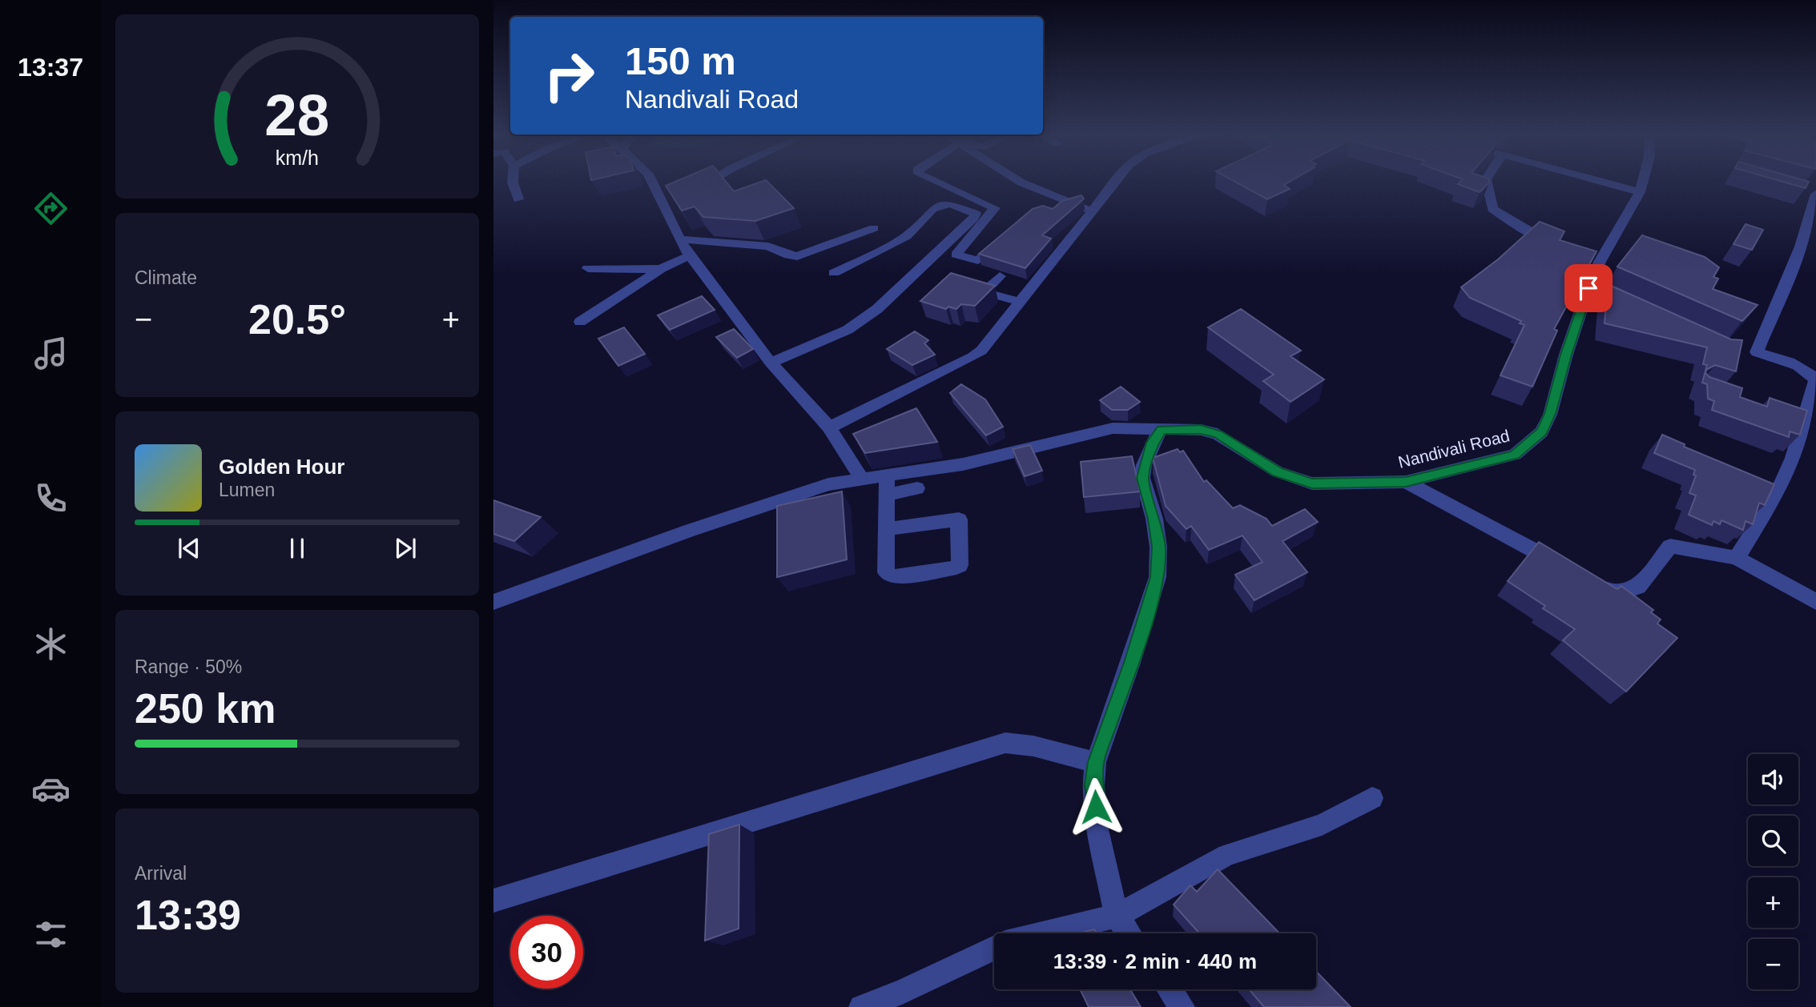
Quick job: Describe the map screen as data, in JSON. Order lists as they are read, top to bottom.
{
  "streets": {
    "street": ["Nandivali Road"]
  },
  "page": {
    "tabs": "13:37",
    "turn": ["150 m", "Nandivali Road"],
    "tile": [
      "Climate",
      ["Range · 50%", "250 km"],
      ["Arrival", "13:39"]
    ],
    "heat": ["−", "20.5°", "+"],
    "song": ["Golden Hour", "Lumen"],
    "map_buttons": ["+", "−"],
    "limit": "30",
    "trip": "13:39 · 2 min · 440 m",
    "gauge": ["28", "km/h"]
  }
}
